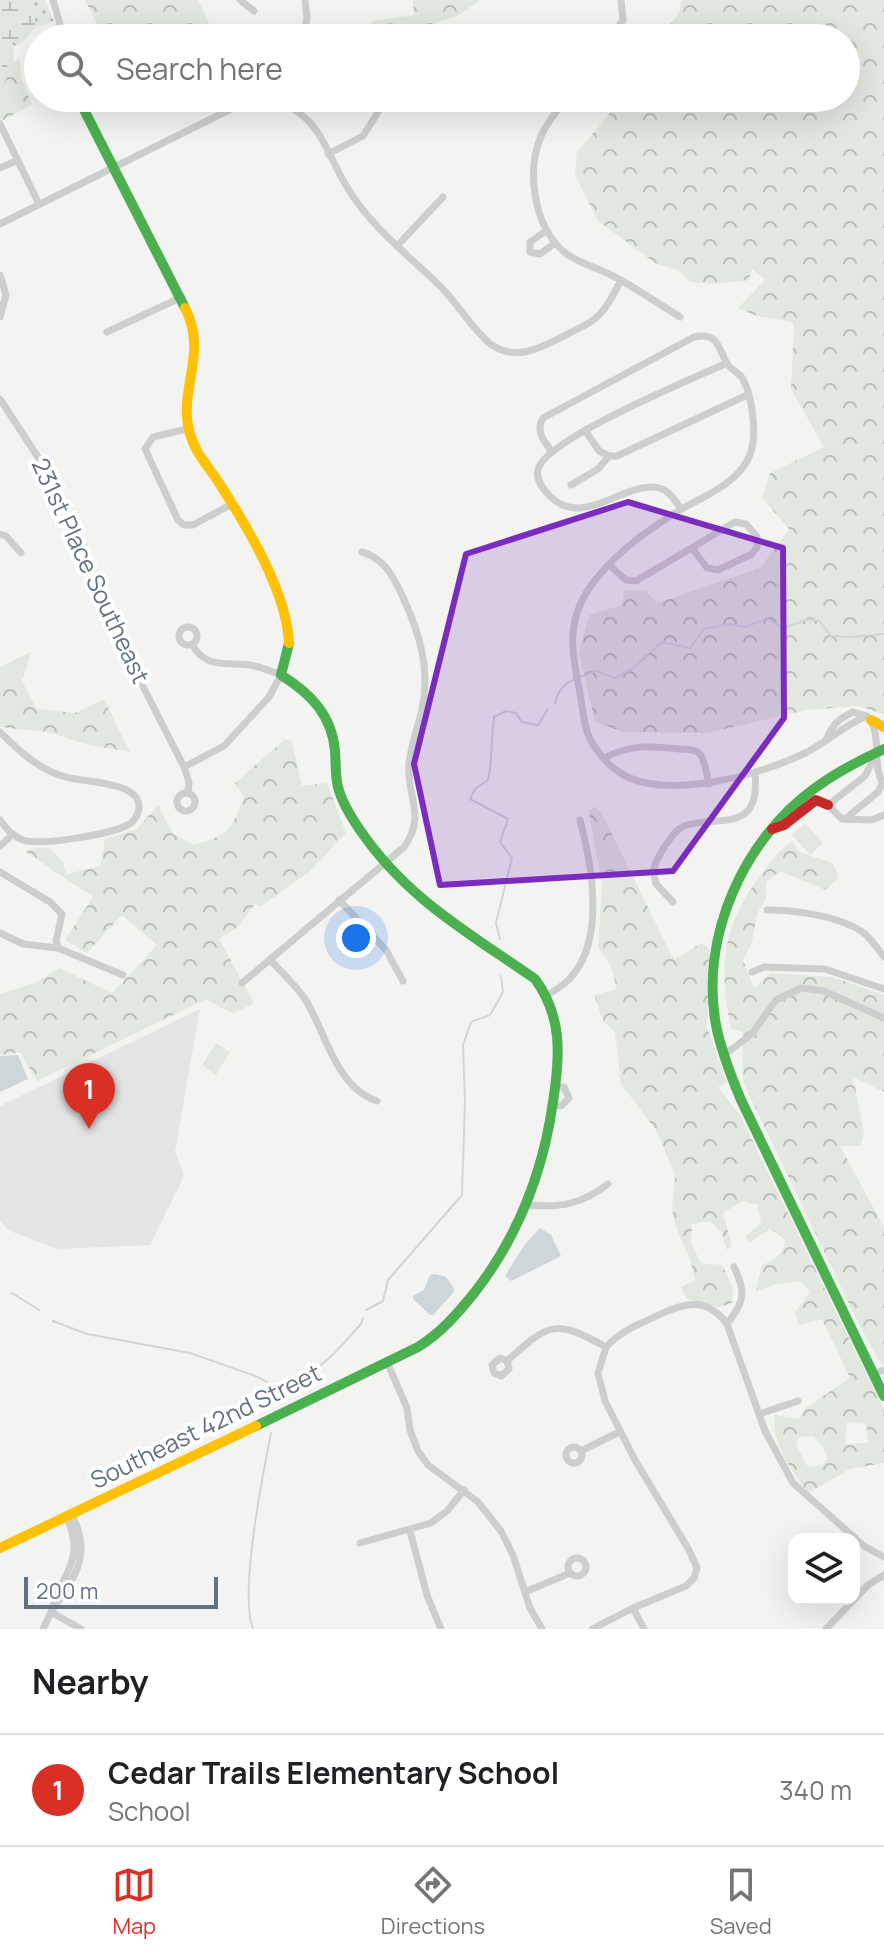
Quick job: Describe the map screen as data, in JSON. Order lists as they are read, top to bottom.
{
  "streets": {
    "street": ["231st Place Southeast", "Southeast 42nd Street"]
  },
  "scale_bar": "200 m",
  "page": {
    "search": "Search here",
    "pins": "1",
    "scale": "200 m",
    "heading": "Nearby",
    "list": [
      {
        "mark": "1",
        "name": "Cedar Trails Elementary School",
        "note": "School",
        "value": "340 m"
      }
    ],
    "nav": ["Map", "Directions", "Saved"]
  }
}
